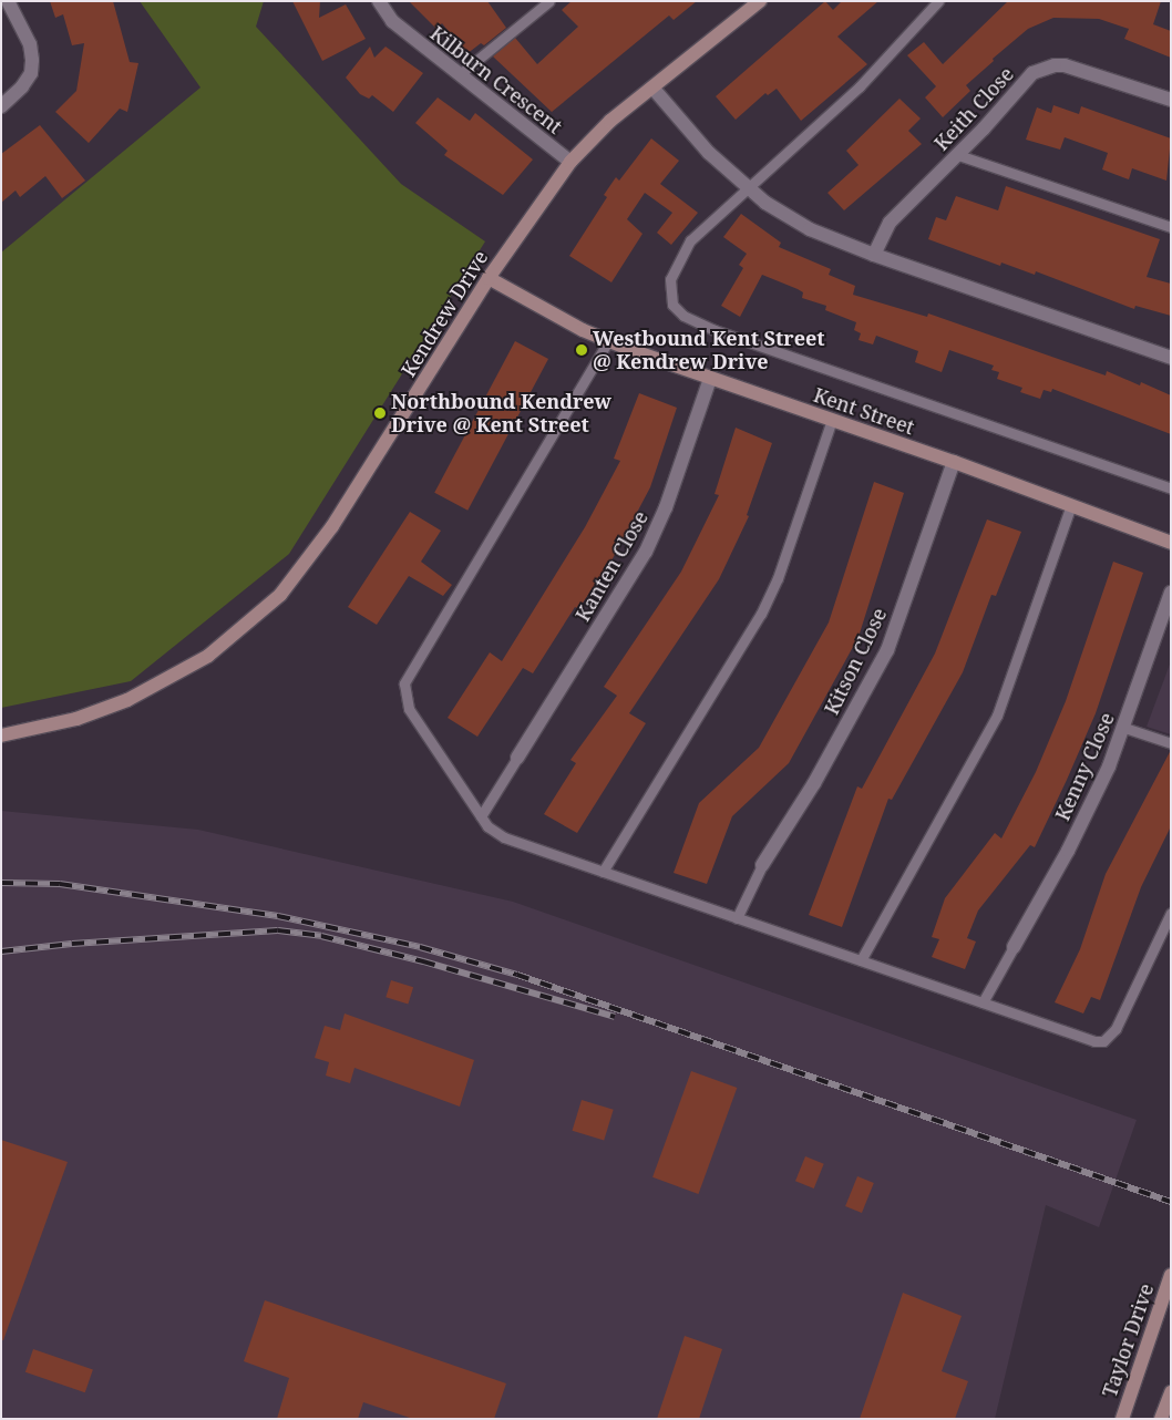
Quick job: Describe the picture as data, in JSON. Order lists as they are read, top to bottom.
{
  "streets": {
    "street": [
      "Kilburn Crescent",
      "Keith Close",
      "Kendrew Drive",
      "Kent Street",
      "Kanten Close",
      "Kitson Close",
      "Kenny Close",
      "Taylor Drive"
    ]
  },
  "crossings": [
    ["Kilburn Crescent", "Kendrew Drive"],
    ["Kendrew Drive", "Kent Street"],
    ["Kent Street", "Kanten Close"],
    ["Kent Street", "Kitson Close"]
  ],
  "places": ["Westbound Kent Street @ Kendrew Drive", "Northbound Kendrew Drive @ Kent Street"]
}
